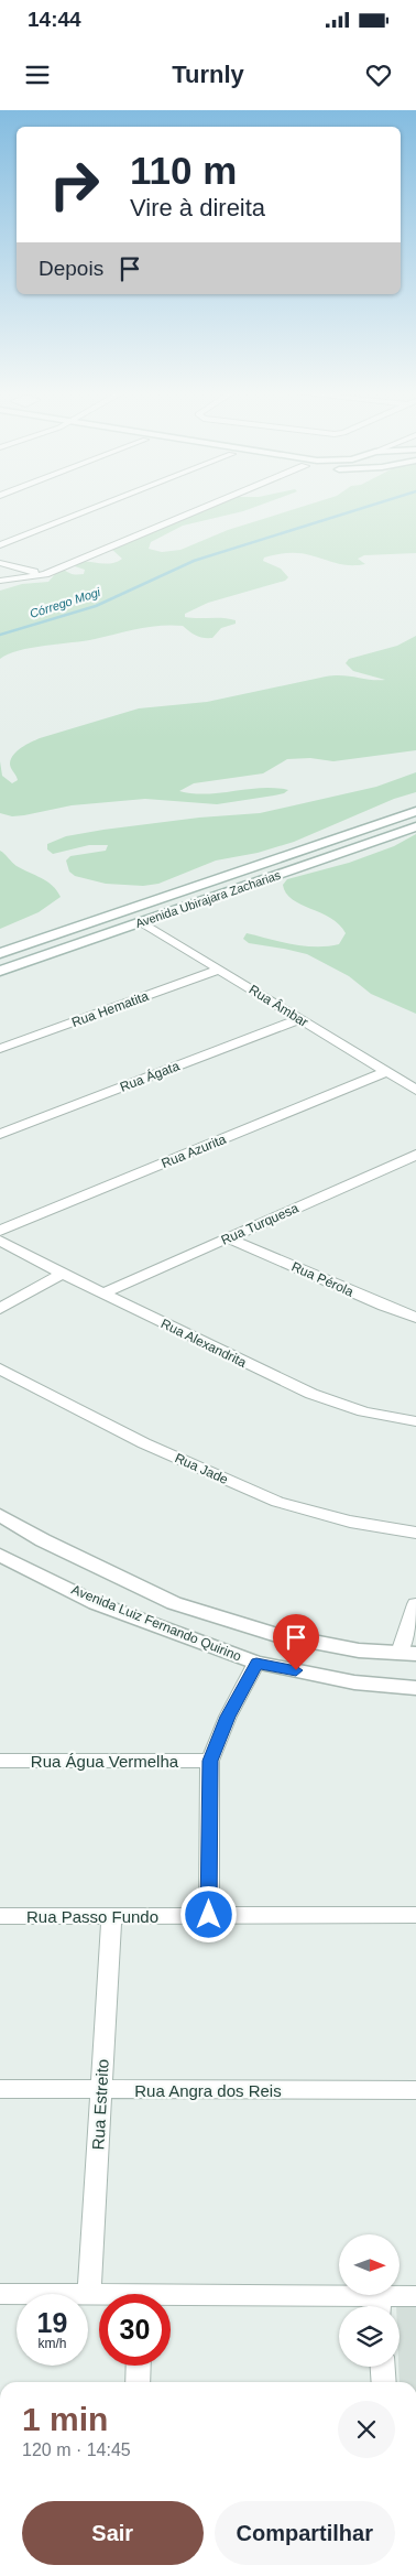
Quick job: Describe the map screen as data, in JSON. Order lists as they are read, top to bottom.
{
  "streets": {
    "main road": ["Avenida Ubirajara Zacharias", "Avenida Luiz Fernando Quirino"],
    "street": [
      "Rua Âmbar",
      "Rua Hematita",
      "Rua Ágata",
      "Rua Azurita",
      "Rua Turquesa",
      "Rua Pérola",
      "Rua Alexandrita",
      "Rua Jade",
      "Rua Água Vermelha",
      "Rua Passo Fundo",
      "Rua Angra dos Reis",
      "Rua Estreito"
    ]
  },
  "crossings": [
    ["Avenida Ubirajara Zacharias", "Rua Âmbar"],
    ["Rua Âmbar", "Rua Hematita"],
    ["Rua Âmbar", "Rua Ágata"],
    ["Rua Âmbar", "Rua Azurita"],
    ["Rua Turquesa", "Rua Pérola"],
    ["Rua Turquesa", "Rua Alexandrita"],
    ["Rua Passo Fundo", "Rua Estreito"],
    ["Rua Angra dos Reis", "Rua Estreito"]
  ],
  "water": ["Córrego Mogi"],
  "north": "right",
  "page": {
    "status": "14:44",
    "header": "Turnly",
    "turn": ["110 m", "Vire à direita"],
    "then": "Depois",
    "speed": "19 km/h",
    "limit": "30",
    "heading": ["1 min", "120 m · 14:45"],
    "buttons": ["Sair", "Compartilhar"]
  }
}
